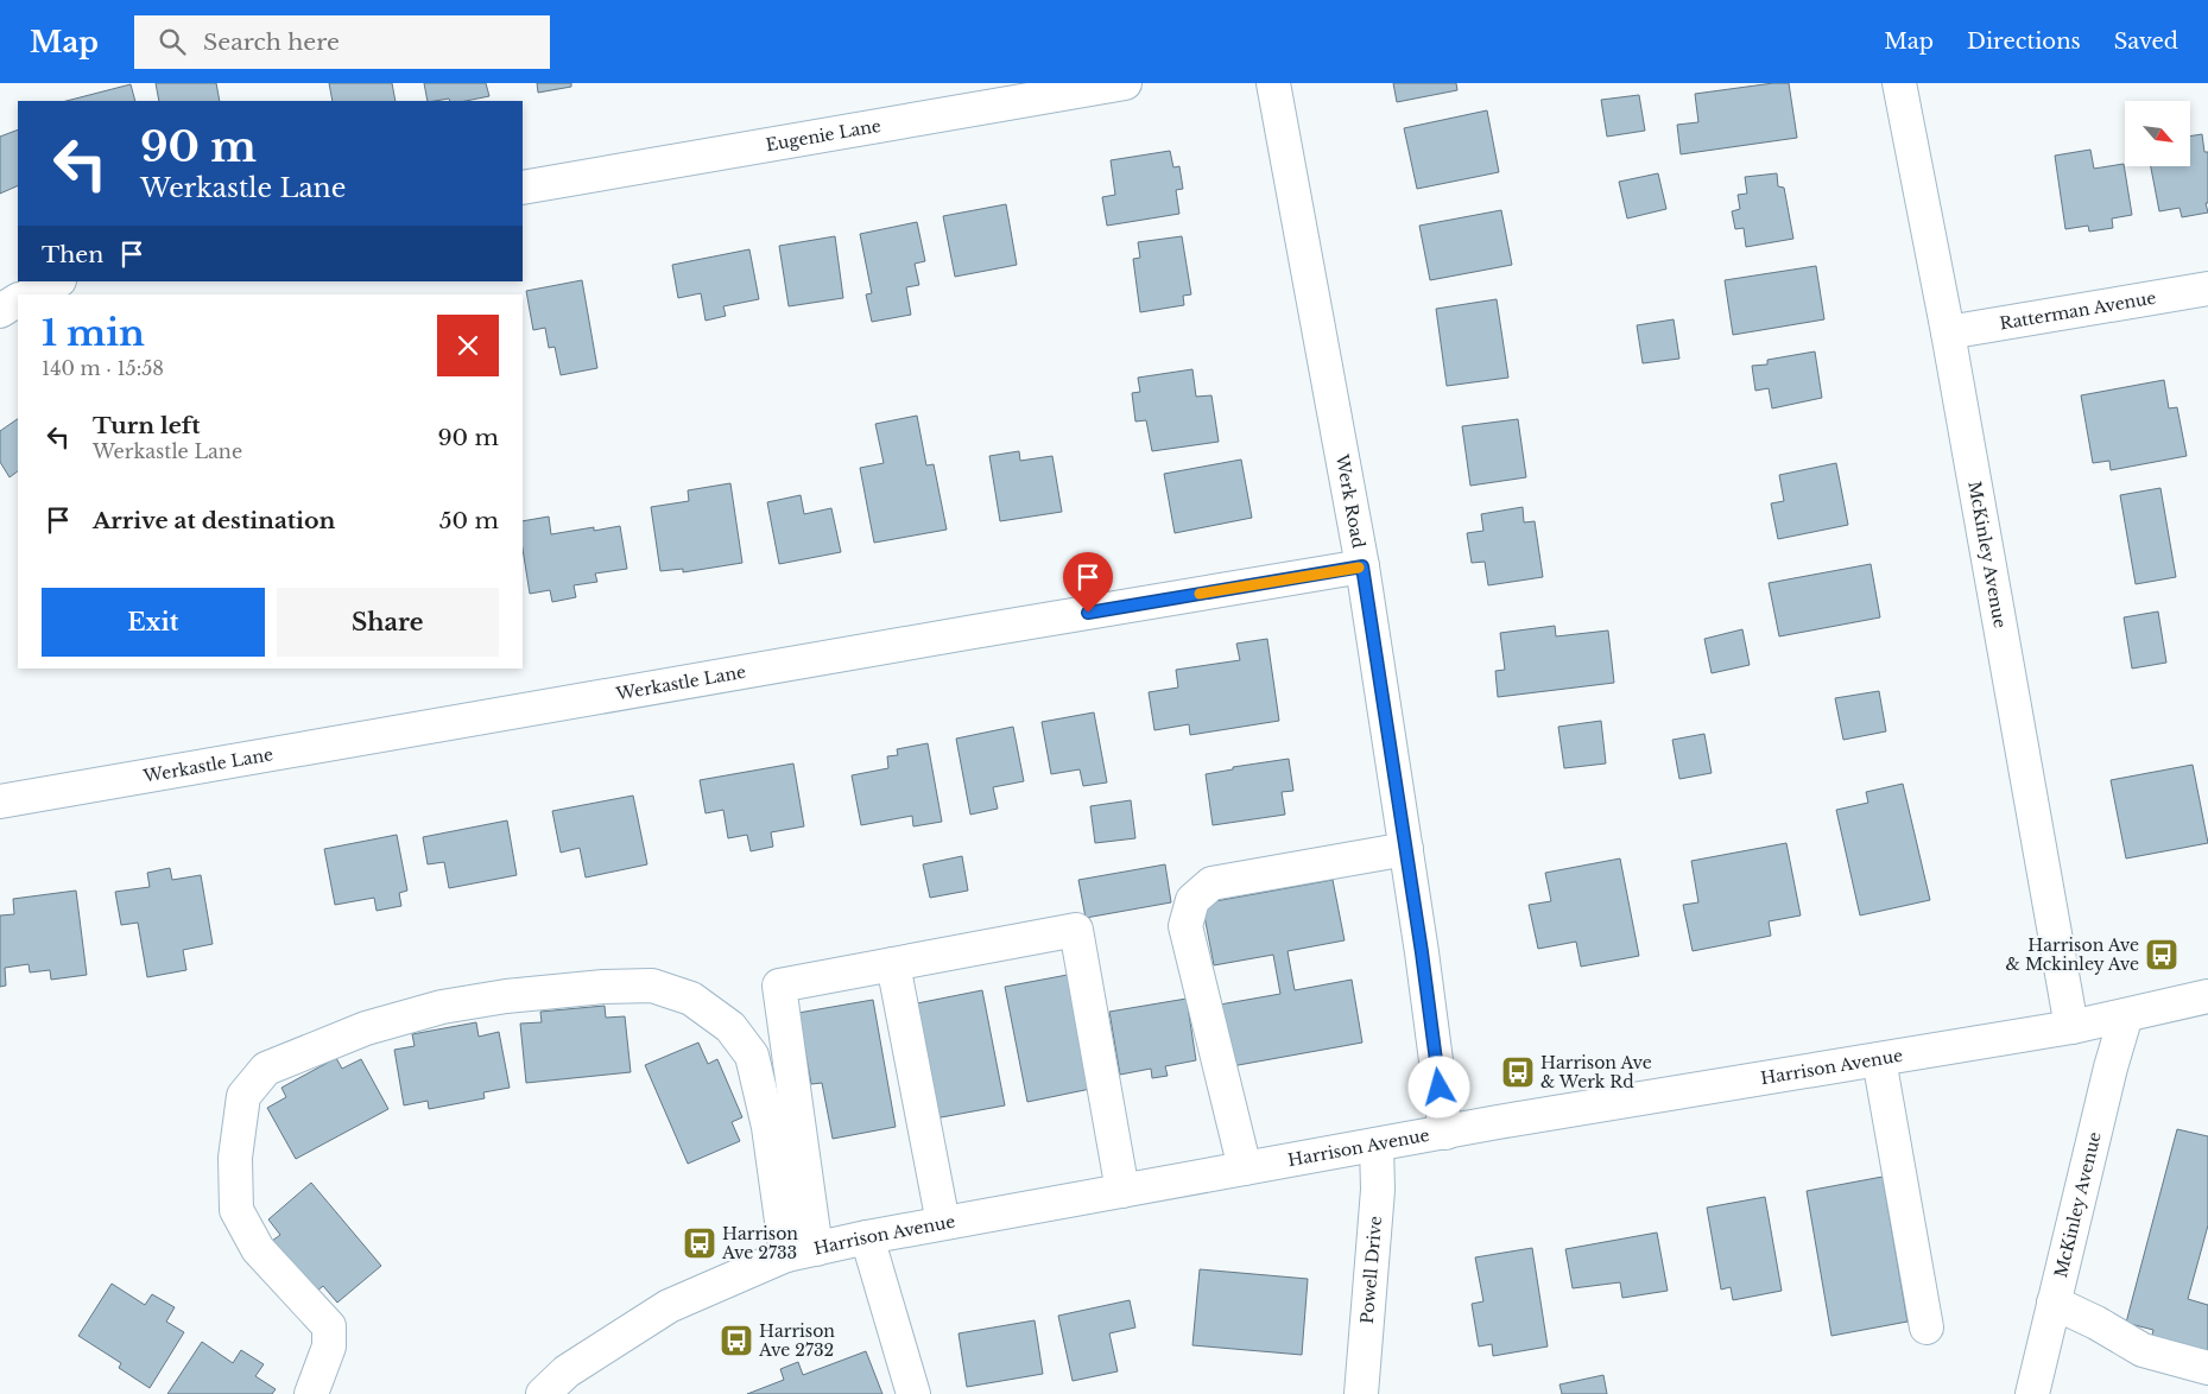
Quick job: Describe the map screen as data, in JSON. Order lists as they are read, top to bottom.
{
  "streets": {
    "street": [
      "Eugenie Lane",
      "Ratterman Avenue",
      "Werk Road",
      "McKinley Avenue",
      "Werkastle Lane",
      "Harrison Avenue",
      "Powell Drive"
    ]
  },
  "crossings": [
    ["Ratterman Avenue", "McKinley Avenue"],
    ["Werk Road", "Werkastle Lane"],
    ["Werk Road", "Harrison Avenue"],
    ["McKinley Avenue", "Harrison Avenue"],
    ["Harrison Avenue", "Powell Drive"]
  ],
  "places": {
    "bus stop": [
      "Harrison Ave & Mckinley Ave",
      "Harrison Ave & Werk Rd",
      "Harrison Ave 2733",
      "Harrison Ave 2732"
    ]
  },
  "north": "bottom right",
  "page": {
    "header": "Map",
    "search": "Search here",
    "nav": ["Map", "Directions", "Saved"],
    "turn": ["90 m", "Werkastle Lane"],
    "then": "Then",
    "heading": ["1 min", "140 m · 15:58"],
    "list": [
      {
        "name": "Turn left",
        "note": "Werkastle Lane",
        "value": "90 m"
      },
      {
        "name": "Arrive at destination",
        "value": "50 m"
      }
    ],
    "buttons": ["Exit", "Share"]
  }
}
